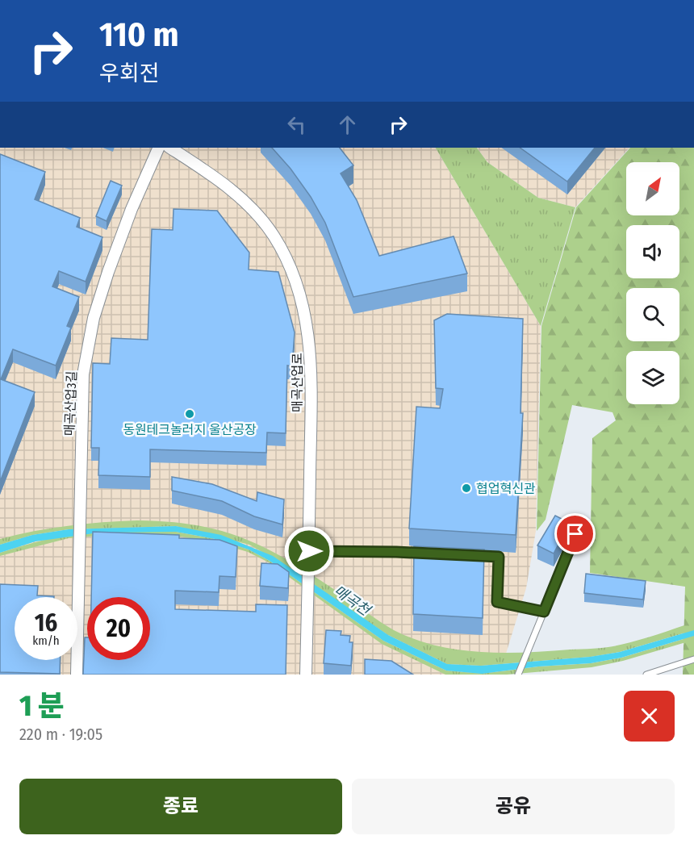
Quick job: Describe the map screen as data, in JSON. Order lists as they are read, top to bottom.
{
  "streets": {
    "street": ["매곡산업로", "매곡산업3길"]
  },
  "water": ["매곡천"],
  "places": ["동원테크놀러지 울산공장", "협업혁신관"],
  "north": "top right",
  "page": {
    "turn": ["110 m", "우회전"],
    "speed": "16 km/h",
    "limit": "20",
    "heading": ["1 분", "220 m · 19:05"],
    "buttons": ["종료", "공유"]
  }
}
